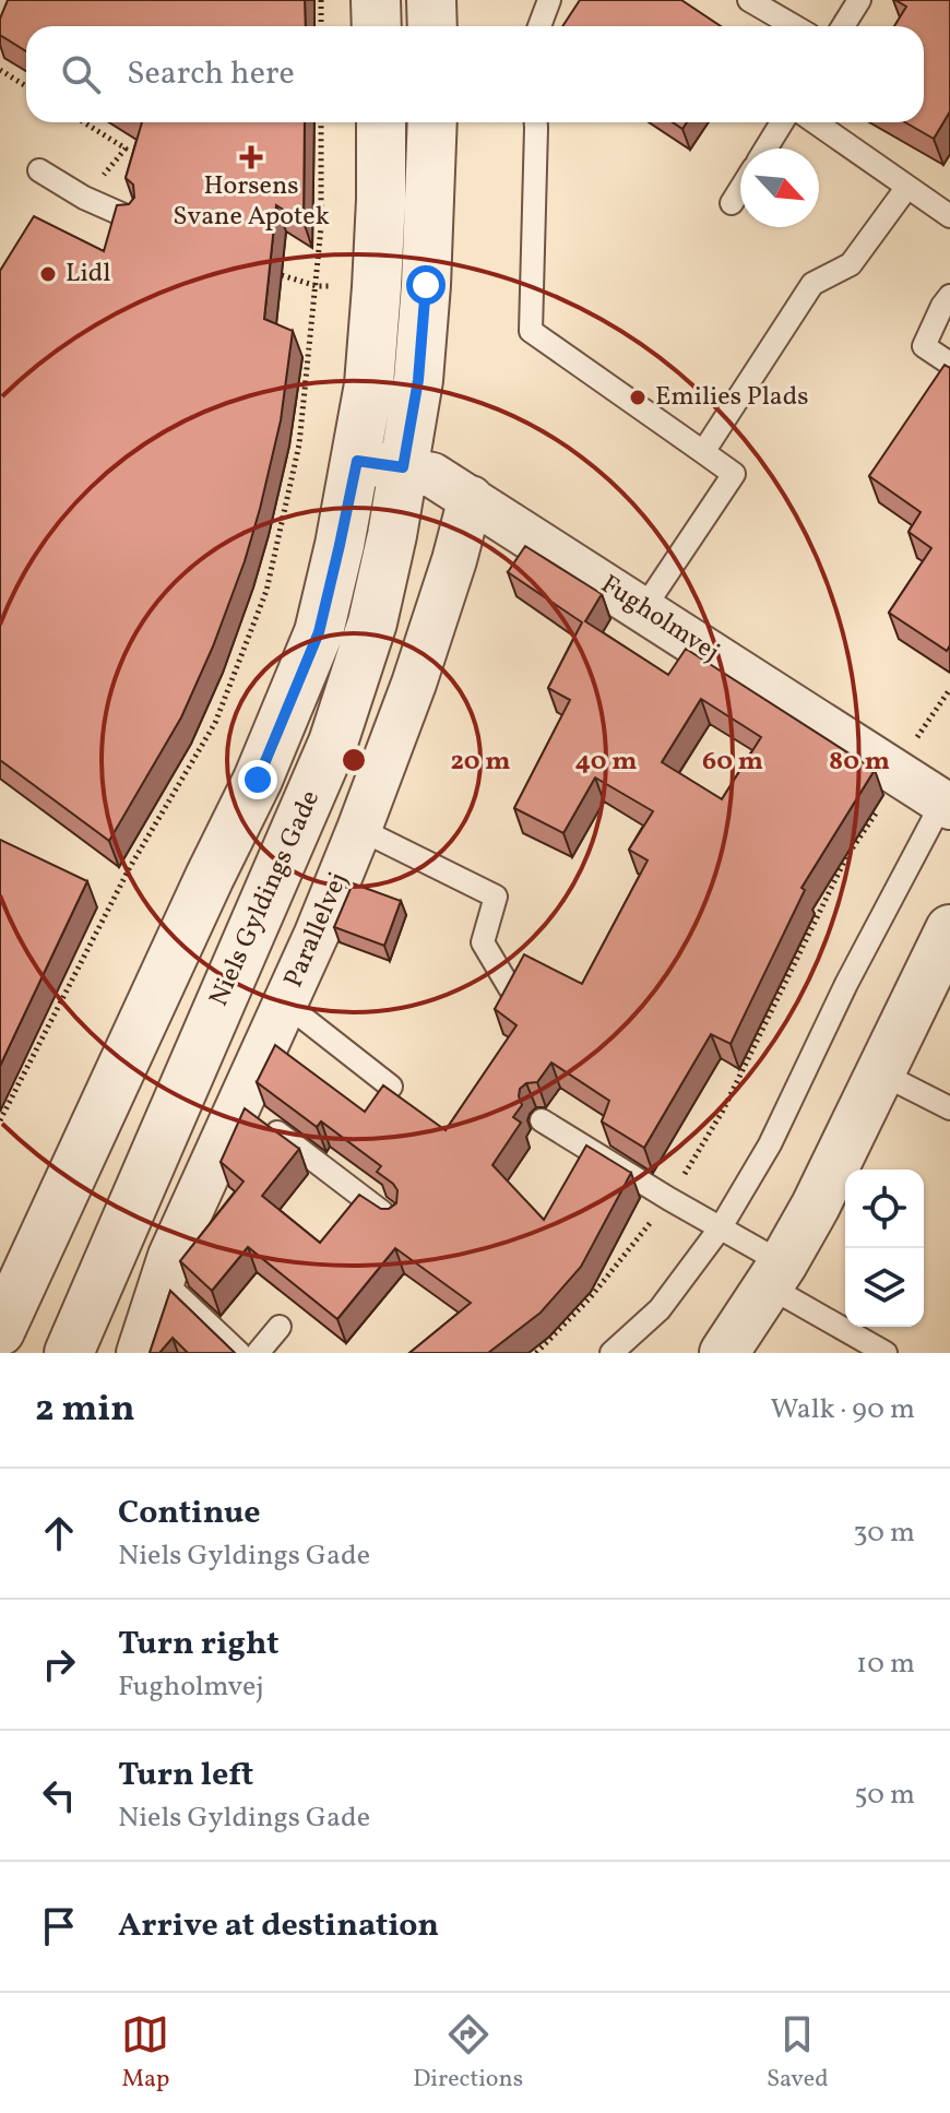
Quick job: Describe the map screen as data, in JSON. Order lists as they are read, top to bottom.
{
  "streets": {
    "street": ["Fugholmvej", "Niels Gyldings Gade", "Parallelvej"]
  },
  "crossings": [
    ["Fugholmvej", "Niels Gyldings Gade"],
    ["Fugholmvej", "Parallelvej"]
  ],
  "places": {
    "health": ["Horsens Svane Apotek"],
    "other": ["Lidl", "Emilies Plads"]
  },
  "north": "bottom right",
  "page": {
    "search": "Search here",
    "heading": ["2 min", "Walk · 90 m"],
    "list": [
      ["Continue", "Niels Gyldings Gade", "30 m"],
      ["Turn right", "Fugholmvej", "10 m"],
      ["Turn left", "Niels Gyldings Gade", "50 m"],
      "Arrive at destination"
    ],
    "nav": ["Map", "Directions", "Saved"]
  },
  "rings": [
    "20 m",
    "40 m",
    "60 m",
    "80 m"
  ]
}
